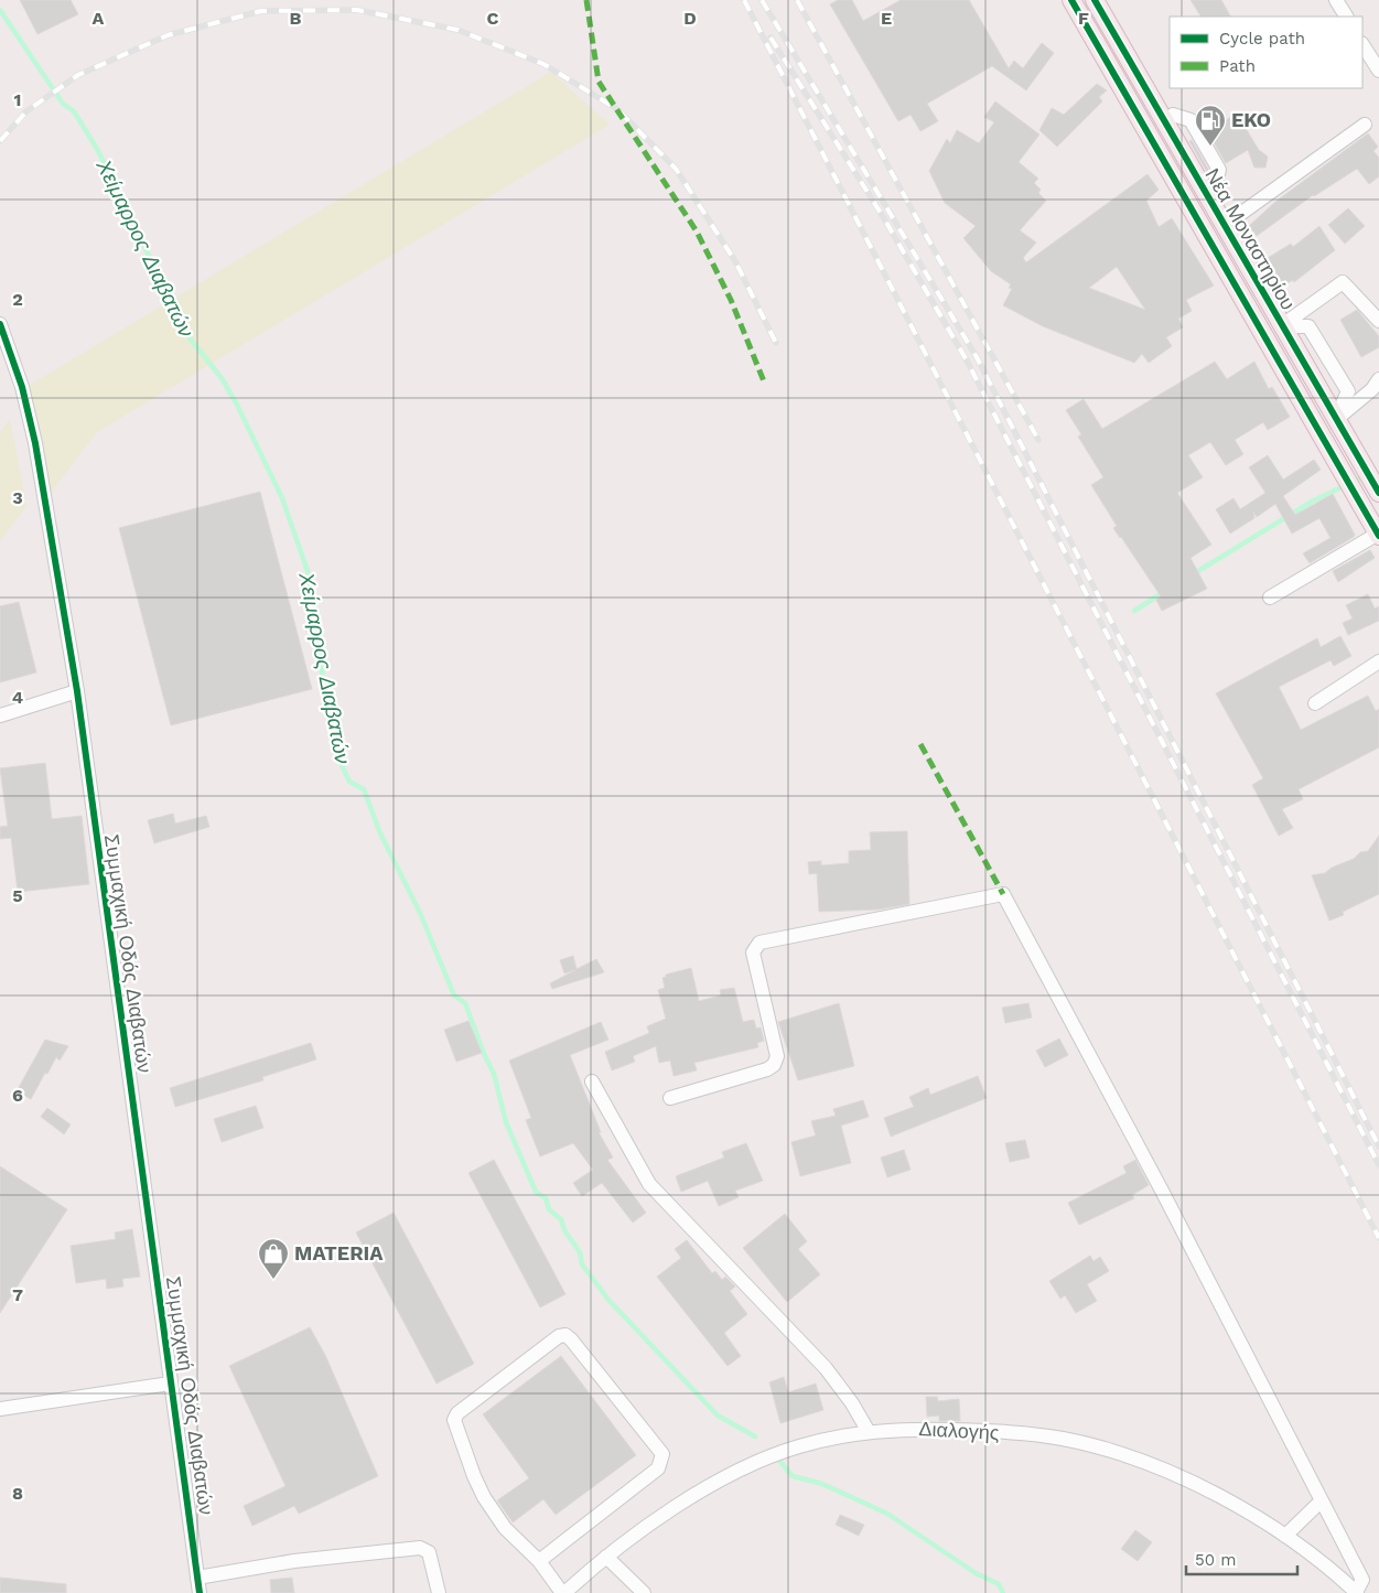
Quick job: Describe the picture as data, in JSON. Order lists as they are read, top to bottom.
{
  "streets": {
    "main road": ["Νέα Μοναστηρίου"],
    "street": ["Συμμαχική Οδός Διαβατών", "Διαλογής"]
  },
  "water": ["Χείμαρρος Διαβατών"],
  "places": {
    "fuel station": ["EKO"],
    "shop": ["MATERIA"]
  },
  "legend": ["Cycle path", "Path"],
  "scale_bar": "50 m",
  "grid": {
    "columns": [
      "A",
      "B",
      "C",
      "D",
      "E",
      "F"
    ],
    "rows": [
      "1",
      "2",
      "3",
      "4",
      "5",
      "6",
      "7",
      "8"
    ]
  }
}
